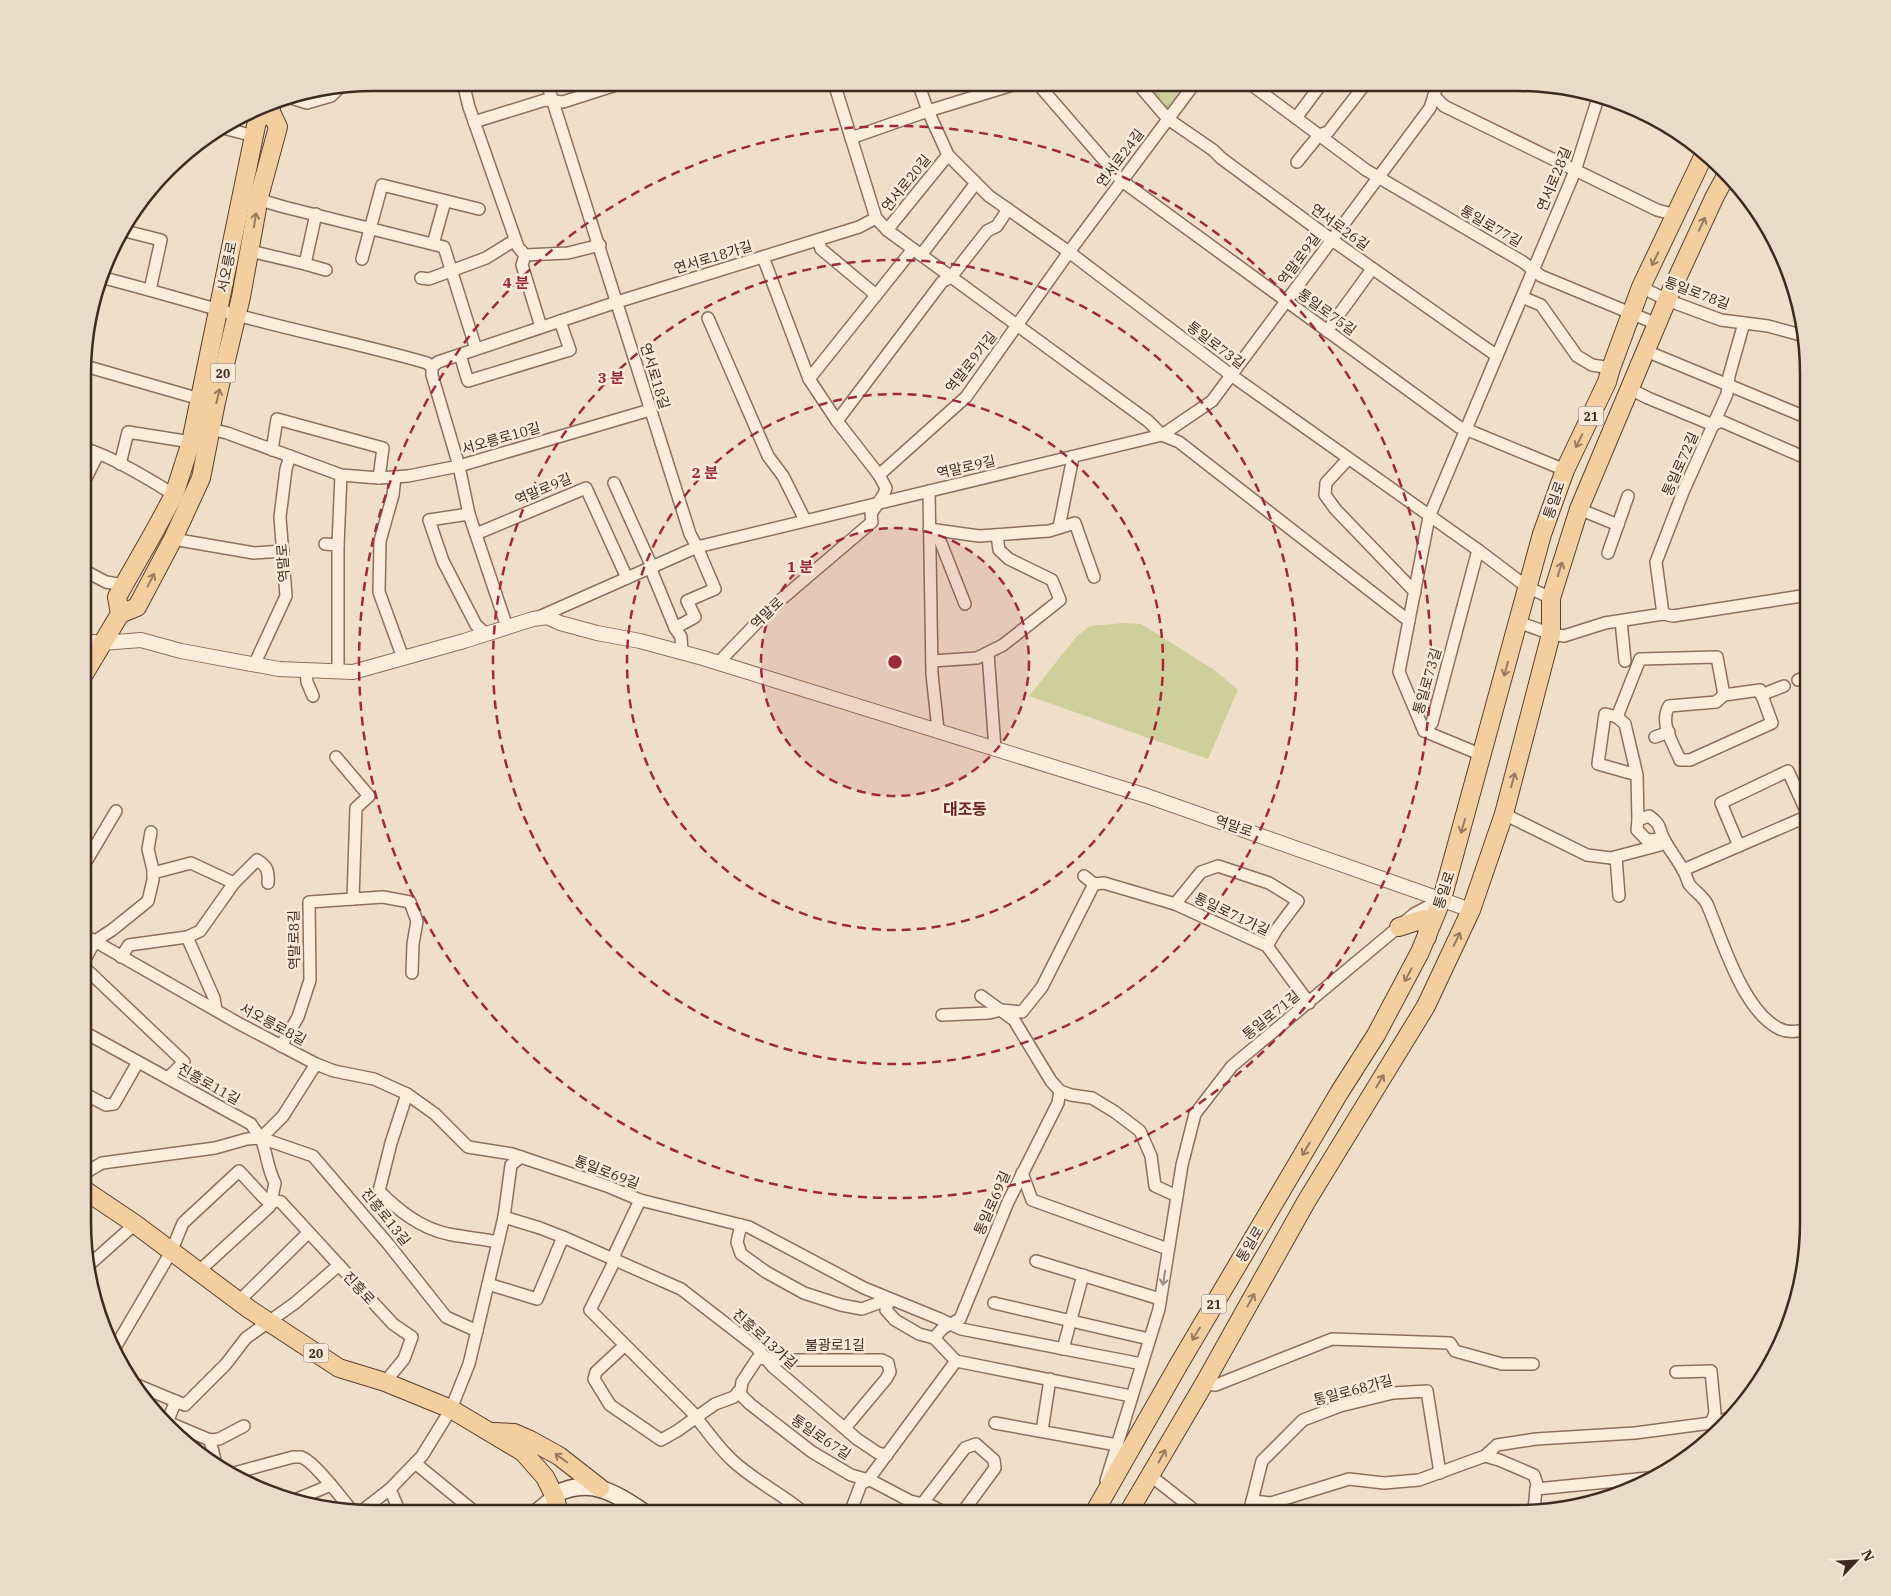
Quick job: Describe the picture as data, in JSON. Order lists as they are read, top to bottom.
{
  "streets": {
    "main road": [
      "서오릉로",
      "20",
      "21",
      "통일로"
    ],
    "street": [
      "연서로24길",
      "연서로28길",
      "연서로20길",
      "통일로77길",
      "연서로26길",
      "연서로18가길",
      "역말로9길",
      "통일로78길",
      "통일로75길",
      "통일로73길",
      "역말로9가길",
      "연서로18길",
      "서오릉로10길",
      "통일로72길",
      "역말로",
      "통일로71가길",
      "역말로8길",
      "통일로71길",
      "서오릉로8길",
      "진흥로11길",
      "통일로69길",
      "진흥로13길",
      "진흥로",
      "진흥로13가길",
      "불광로1길",
      "통일로68가길",
      "통일로67길"
    ]
  },
  "crossings": [
    ["연서로24길", "연서로20길"],
    ["연서로24길", "연서로26길"],
    ["연서로24길", "통일로75길"],
    ["연서로24길", "통일로73길"],
    ["연서로24길", "역말로9가길"],
    ["연서로28길", "통일로77길"],
    ["연서로20길", "통일로73길"],
    ["연서로20길", "역말로9가길"],
    ["통일로77길", "역말로9길"],
    ["통일로77길", "통일로"],
    ["연서로26길", "역말로9길"],
    ["연서로18가길", "연서로18길"],
    ["역말로9길", "통일로75길"],
    ["역말로9길", "통일로73길"],
    ["역말로9길", "연서로18길"],
    ["역말로9길", "역말로"],
    ["서오릉로", "역말로"],
    ["통일로78길", "통일로72길"],
    ["통일로78길", "통일로"],
    ["통일로75길", "통일로"],
    ["통일로73길", "역말로9가길"],
    ["통일로73길", "통일로"],
    ["20", "진흥로"],
    ["연서로18길", "서오릉로10길"],
    ["통일로", "역말로"],
    ["통일로", "통일로71길"],
    ["역말로", "통일로71길"],
    ["통일로71가길", "통일로71길"],
    ["역말로8길", "서오릉로8길"],
    ["통일로71길", "통일로69길"],
    ["서오릉로8길", "통일로69길"],
    ["서오릉로8길", "진흥로13길"],
    ["진흥로11길", "진흥로13길"],
    ["진흥로13가길", "불광로1길"]
  ],
  "districts": ["대조동"],
  "north": "top right",
  "rings": [
    "4 분",
    "3 분",
    "2 분",
    "1 분"
  ]
}
